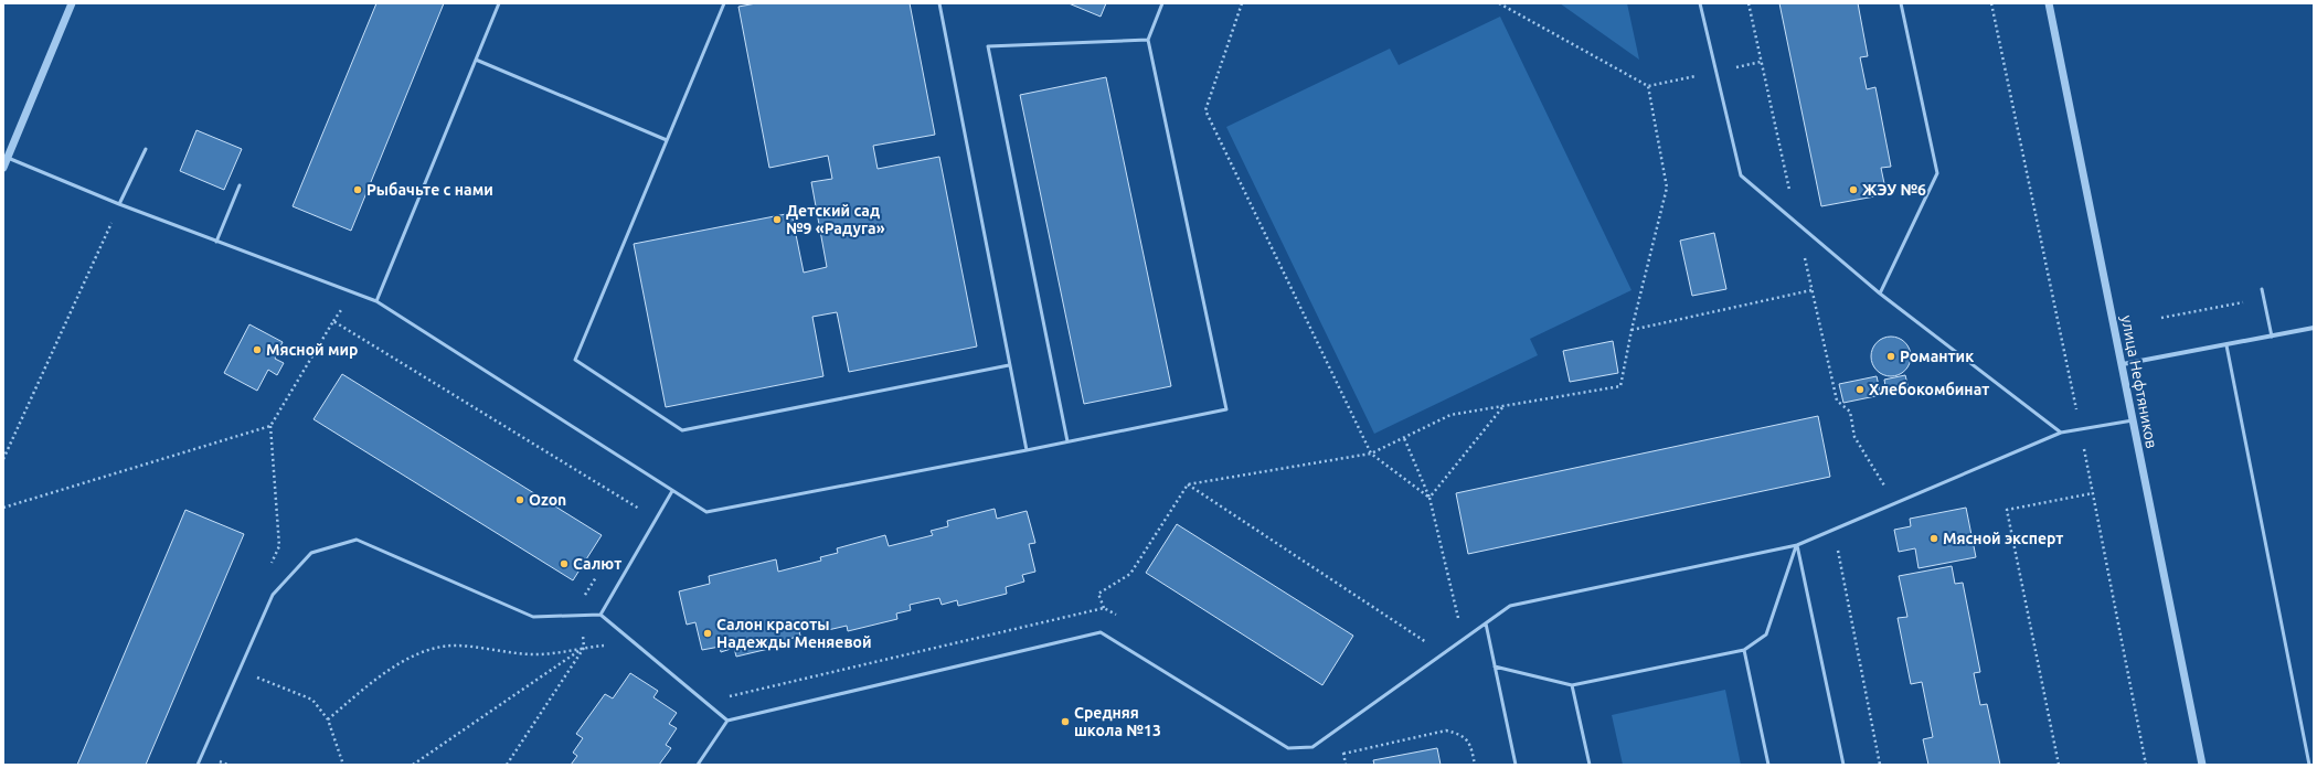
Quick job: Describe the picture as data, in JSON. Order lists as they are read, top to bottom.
{
  "streets": {
    "street": ["улица Нефтяников"]
  },
  "places": [
    "Рыбачьте с нами",
    "ЖЭУ №6",
    "Детский сад №9 «Радуга»",
    "Мясной мир",
    "Романтик",
    "Хлебокомбинат",
    "Ozon",
    "Мясной эксперт",
    "Салют",
    "Салон красоты Надежды Меняевой",
    "Средняя школа №13"
  ]
}
